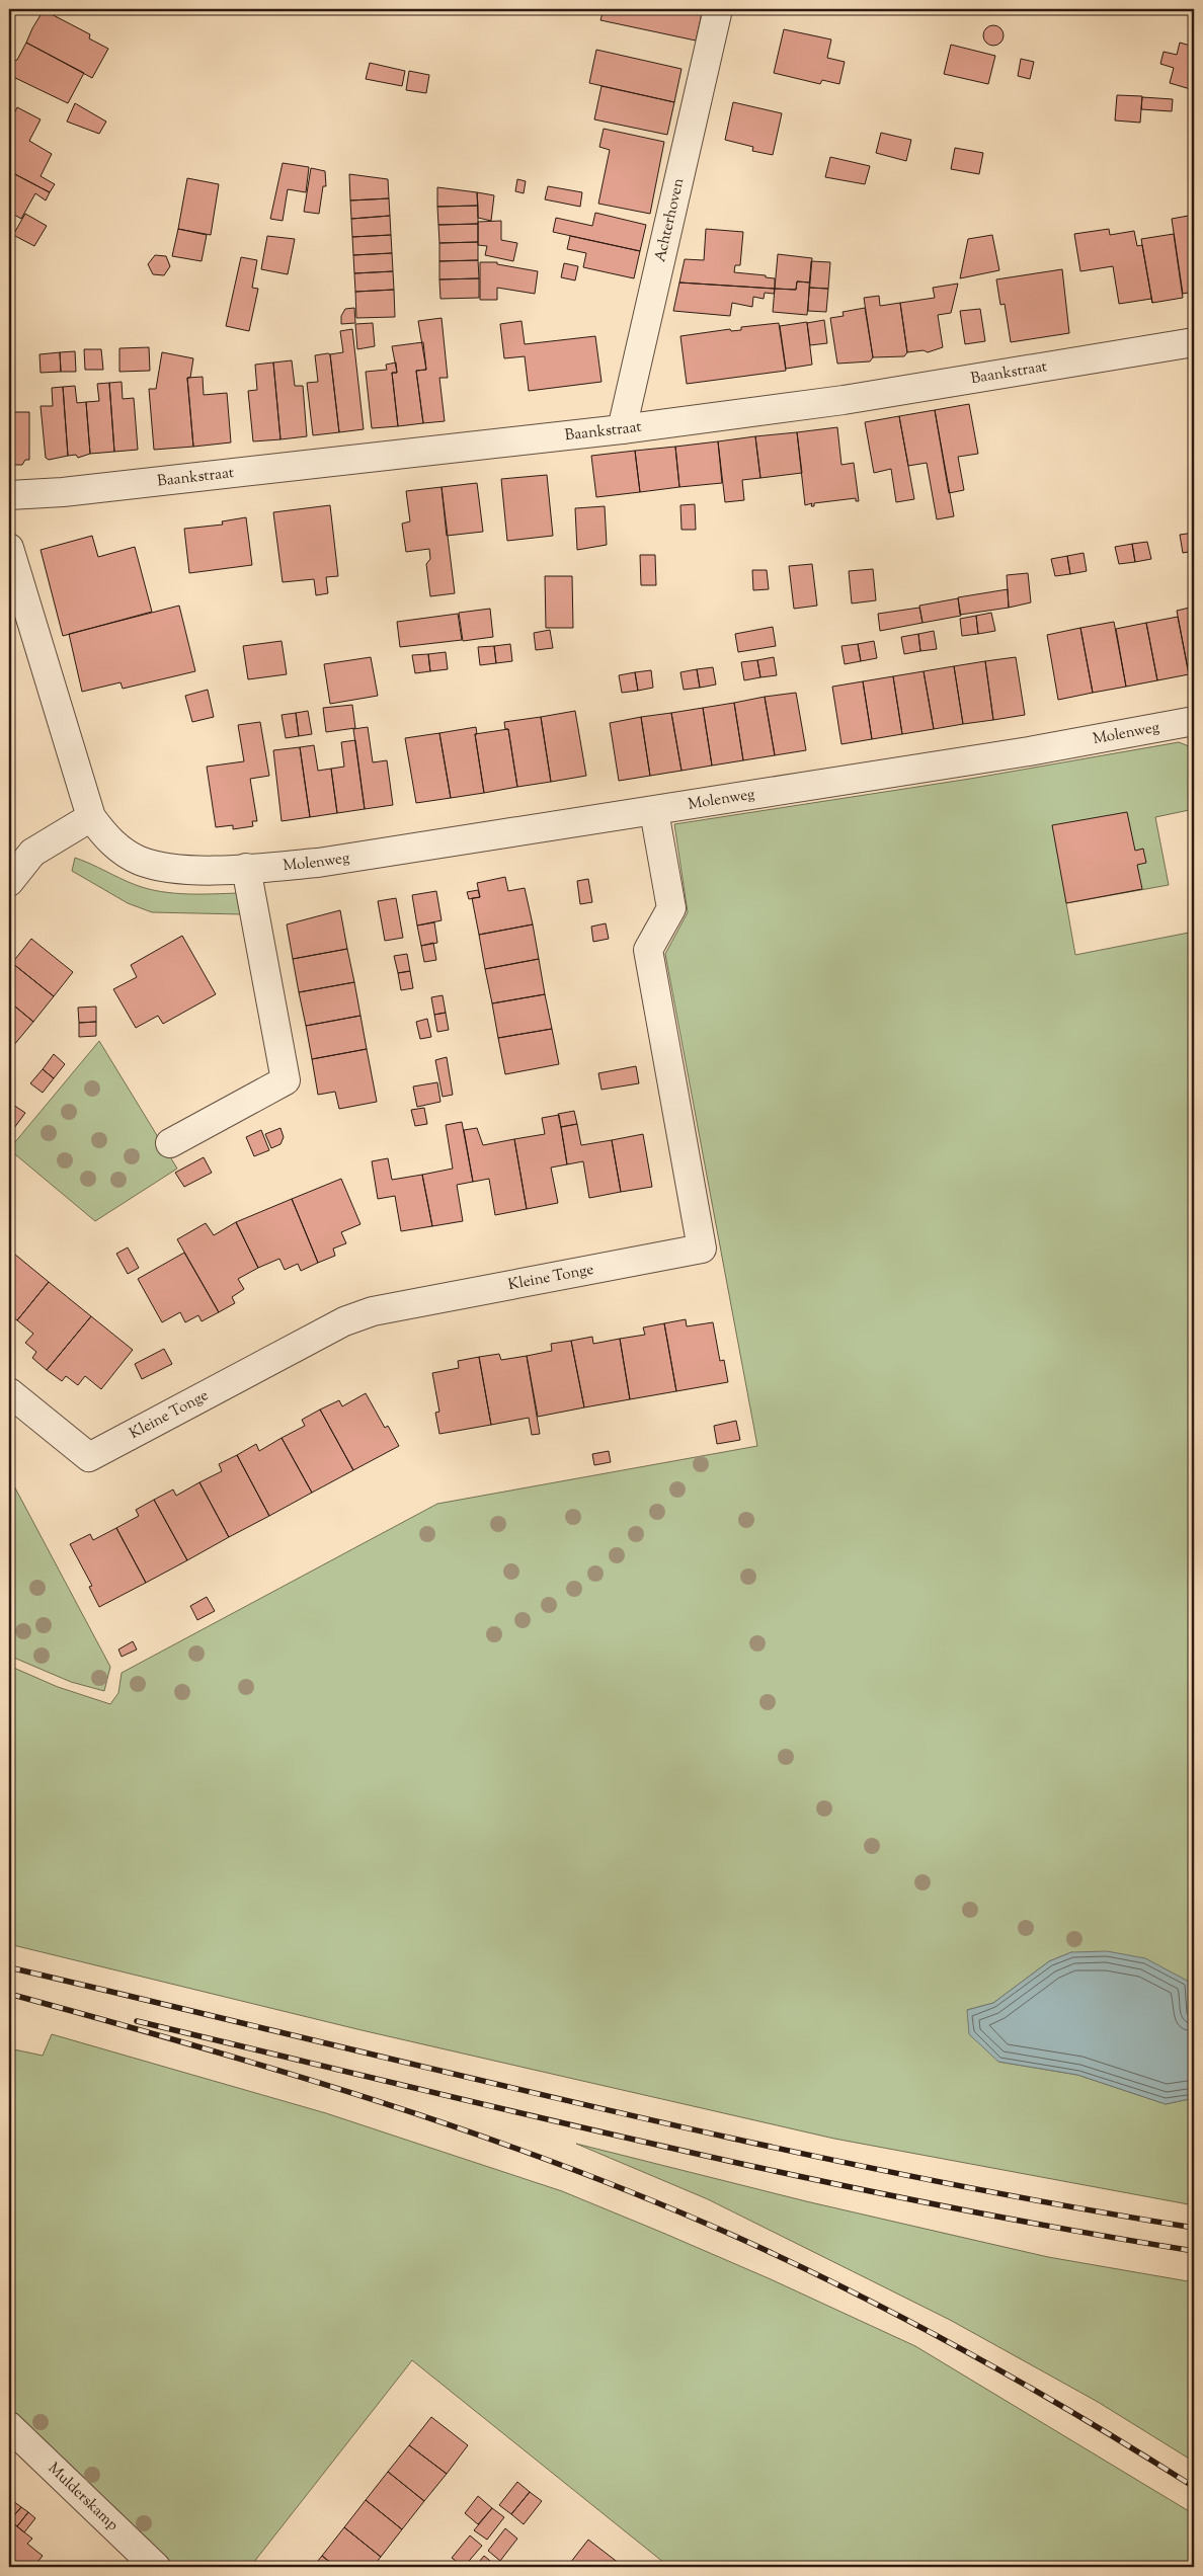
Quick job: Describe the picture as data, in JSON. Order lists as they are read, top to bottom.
{
  "streets": {
    "street": [
      "Achterhoven",
      "Baankstraat",
      "Molenweg",
      "Kleine Tonge",
      "Mulderskamp"
    ]
  },
  "crossings": [
    ["Achterhoven", "Baankstraat"],
    ["Molenweg", "Kleine Tonge"]
  ]
}
